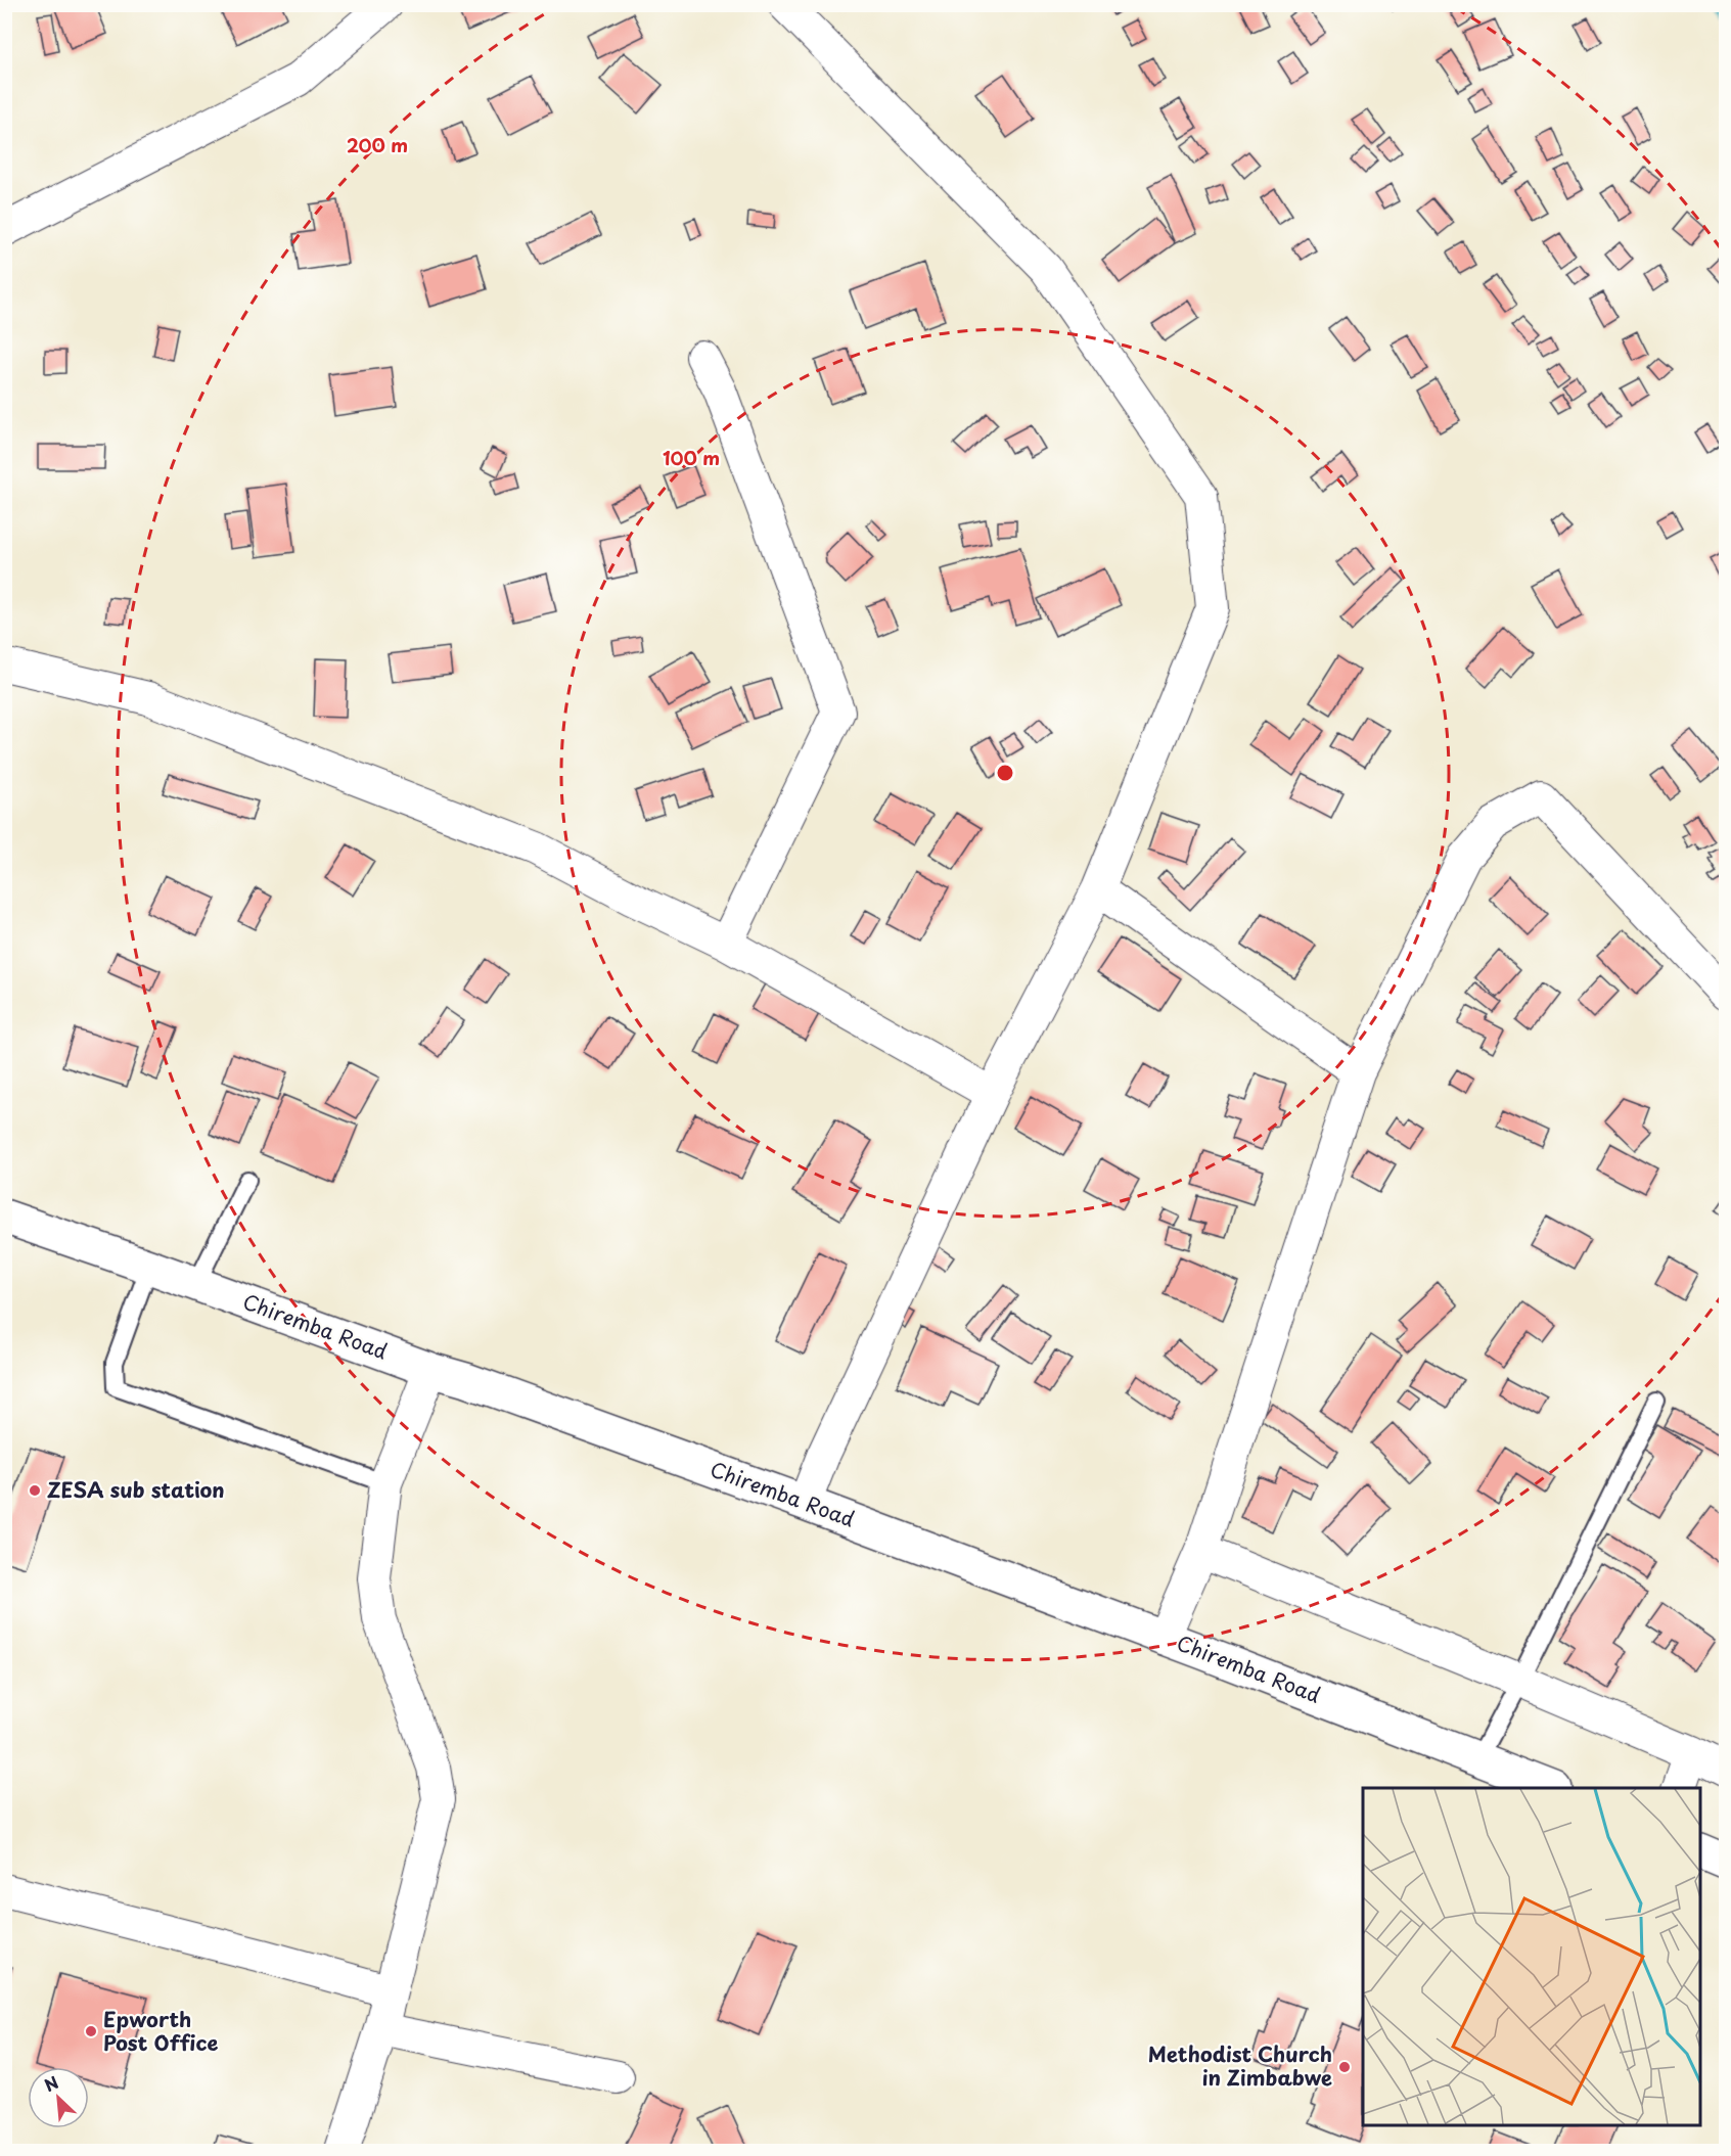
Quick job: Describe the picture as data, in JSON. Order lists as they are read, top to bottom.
{
  "streets": {
    "main road": ["Chiremba Road"]
  },
  "places": ["ZESA sub station", "Epworth Post Office", "Methodist Church in Zimbabwe"],
  "north": "top left",
  "rings": ["200 m", "100 m"]
}
